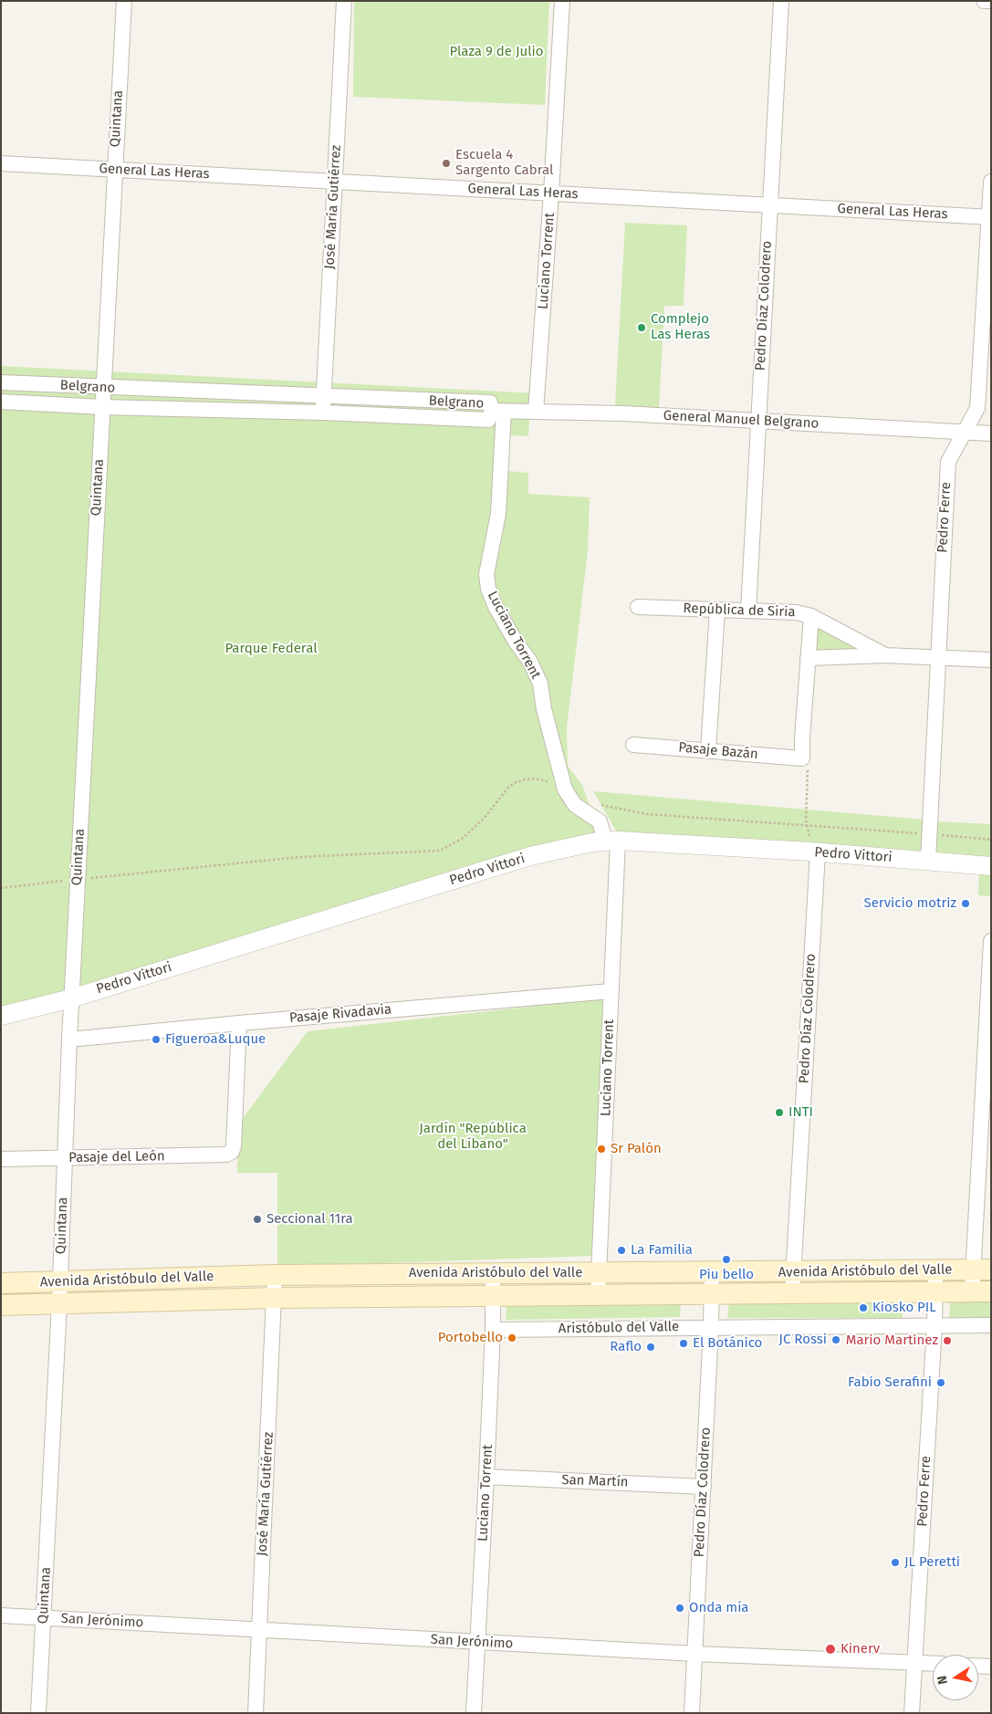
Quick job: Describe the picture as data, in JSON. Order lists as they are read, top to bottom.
{
  "streets": {
    "main road": ["Avenida Aristóbulo del Valle"],
    "street": [
      "Quintana",
      "General Las Heras",
      "José María Gutiérrez",
      "Luciano Torrent",
      "Pedro Díaz Colodrero",
      "Belgrano",
      "General Manuel Belgrano",
      "Pedro Ferre",
      "República de Siria",
      "Pasaje Bazán",
      "Pedro Vittori",
      "Pasaje Rivadavia",
      "Pasaje del León",
      "Aristóbulo del Valle",
      "San Martín",
      "San Jerónimo"
    ]
  },
  "crossings": [
    ["Quintana", "General Las Heras"],
    ["Quintana", "Belgrano"],
    ["Quintana", "Pedro Vittori"],
    ["Quintana", "Pasaje Rivadavia"],
    ["Quintana", "Pasaje del León"],
    ["Quintana", "Avenida Aristóbulo del Valle"],
    ["Quintana", "San Jerónimo"],
    ["General Las Heras", "José María Gutiérrez"],
    ["General Las Heras", "Luciano Torrent"],
    ["General Las Heras", "Pedro Díaz Colodrero"],
    ["General Las Heras", "Pedro Ferre"],
    ["José María Gutiérrez", "Belgrano"],
    ["José María Gutiérrez", "Avenida Aristóbulo del Valle"],
    ["José María Gutiérrez", "San Jerónimo"],
    ["Luciano Torrent", "Belgrano"],
    ["Luciano Torrent", "General Manuel Belgrano"],
    ["Luciano Torrent", "Pedro Vittori"],
    ["Luciano Torrent", "Pasaje Rivadavia"],
    ["Luciano Torrent", "Avenida Aristóbulo del Valle"],
    ["Luciano Torrent", "Aristóbulo del Valle"],
    ["Luciano Torrent", "San Martín"],
    ["Luciano Torrent", "San Jerónimo"],
    ["Pedro Díaz Colodrero", "General Manuel Belgrano"],
    ["Pedro Díaz Colodrero", "República de Siria"],
    ["Pedro Díaz Colodrero", "Pedro Vittori"],
    ["Pedro Díaz Colodrero", "Avenida Aristóbulo del Valle"],
    ["Pedro Díaz Colodrero", "Aristóbulo del Valle"],
    ["Pedro Díaz Colodrero", "San Martín"],
    ["Pedro Díaz Colodrero", "San Jerónimo"],
    ["Belgrano", "General Manuel Belgrano"],
    ["General Manuel Belgrano", "Pedro Ferre"],
    ["Pedro Ferre", "República de Siria"],
    ["Pedro Ferre", "Pedro Vittori"],
    ["Pedro Ferre", "Avenida Aristóbulo del Valle"],
    ["Pedro Ferre", "Aristóbulo del Valle"],
    ["Pedro Ferre", "San Jerónimo"],
    ["Pasaje Rivadavia", "Pasaje del León"]
  ],
  "parks": ["Plaza 9 de Julio", "Parque Federal", "Jardín \"República del Líbano\""],
  "places": [
    "Escuela 4 Sargento Cabral",
    "Complejo Las Heras",
    "Servicio motriz",
    "Figueroa&Luque",
    "INTI",
    "Sr Palón",
    "Seccional 11ra",
    "La Familia",
    "Piu bello",
    "Kiosko PIL",
    "Portobello",
    "JC Rossi",
    "Mario Martinez",
    "El Botánico",
    "Raflo",
    "Fabio Serafini",
    "JL Peretti",
    "Onda mía",
    "Kinerv"
  ],
  "north": "left"
}
